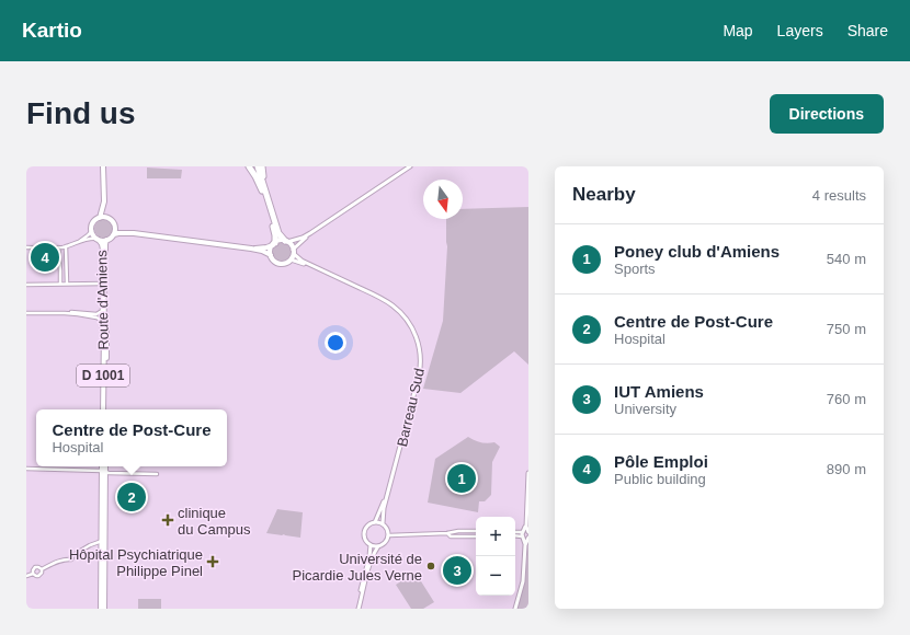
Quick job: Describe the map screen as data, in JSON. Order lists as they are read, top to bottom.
{
  "streets": {
    "main road": ["Route d'Amiens", "D 1001", "Barreau Sud"]
  },
  "places": {
    "health": ["clinique du Campus", "Hôpital Psychiatrique Philippe Pinel"],
    "other": ["Université de Picardie Jules Verne"]
  },
  "north": "bottom",
  "page": {
    "header": "Kartio",
    "nav": ["Map", "Layers", "Share"],
    "buttons": "Directions",
    "title": "Find us",
    "heading": ["Nearby", "4 results"],
    "list": [
      {
        "mark": "1",
        "name": "Poney club d'Amiens",
        "note": "Sports",
        "value": "540 m"
      },
      {
        "mark": "2",
        "name": "Centre de Post-Cure",
        "note": "Hospital",
        "value": "750 m"
      },
      {
        "mark": "3",
        "name": "IUT Amiens",
        "note": "University",
        "value": "760 m"
      },
      {
        "mark": "4",
        "name": "Pôle Emploi",
        "note": "Public building",
        "value": "890 m"
      }
    ],
    "pins": [
      "4",
      "1",
      "2",
      "3"
    ],
    "popup": ["Centre de Post-Cure", "Hospital"],
    "map_buttons": ["+", "−"]
  }
}
